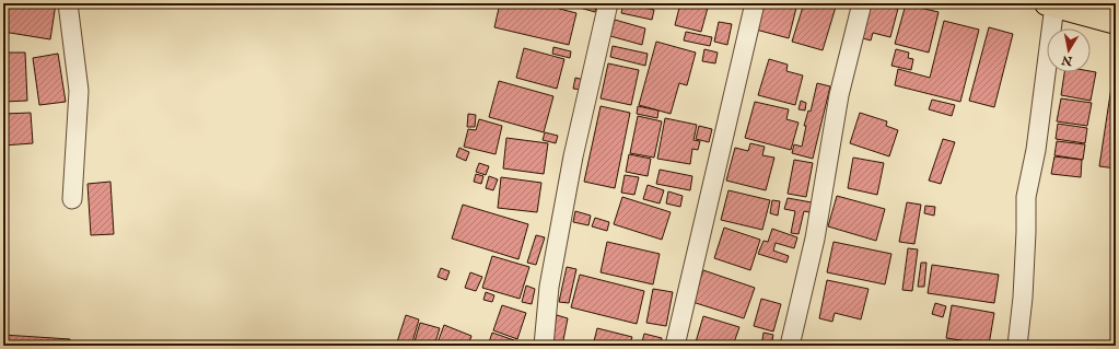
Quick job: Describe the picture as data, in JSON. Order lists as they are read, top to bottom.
{
  "north": "bottom"
}
